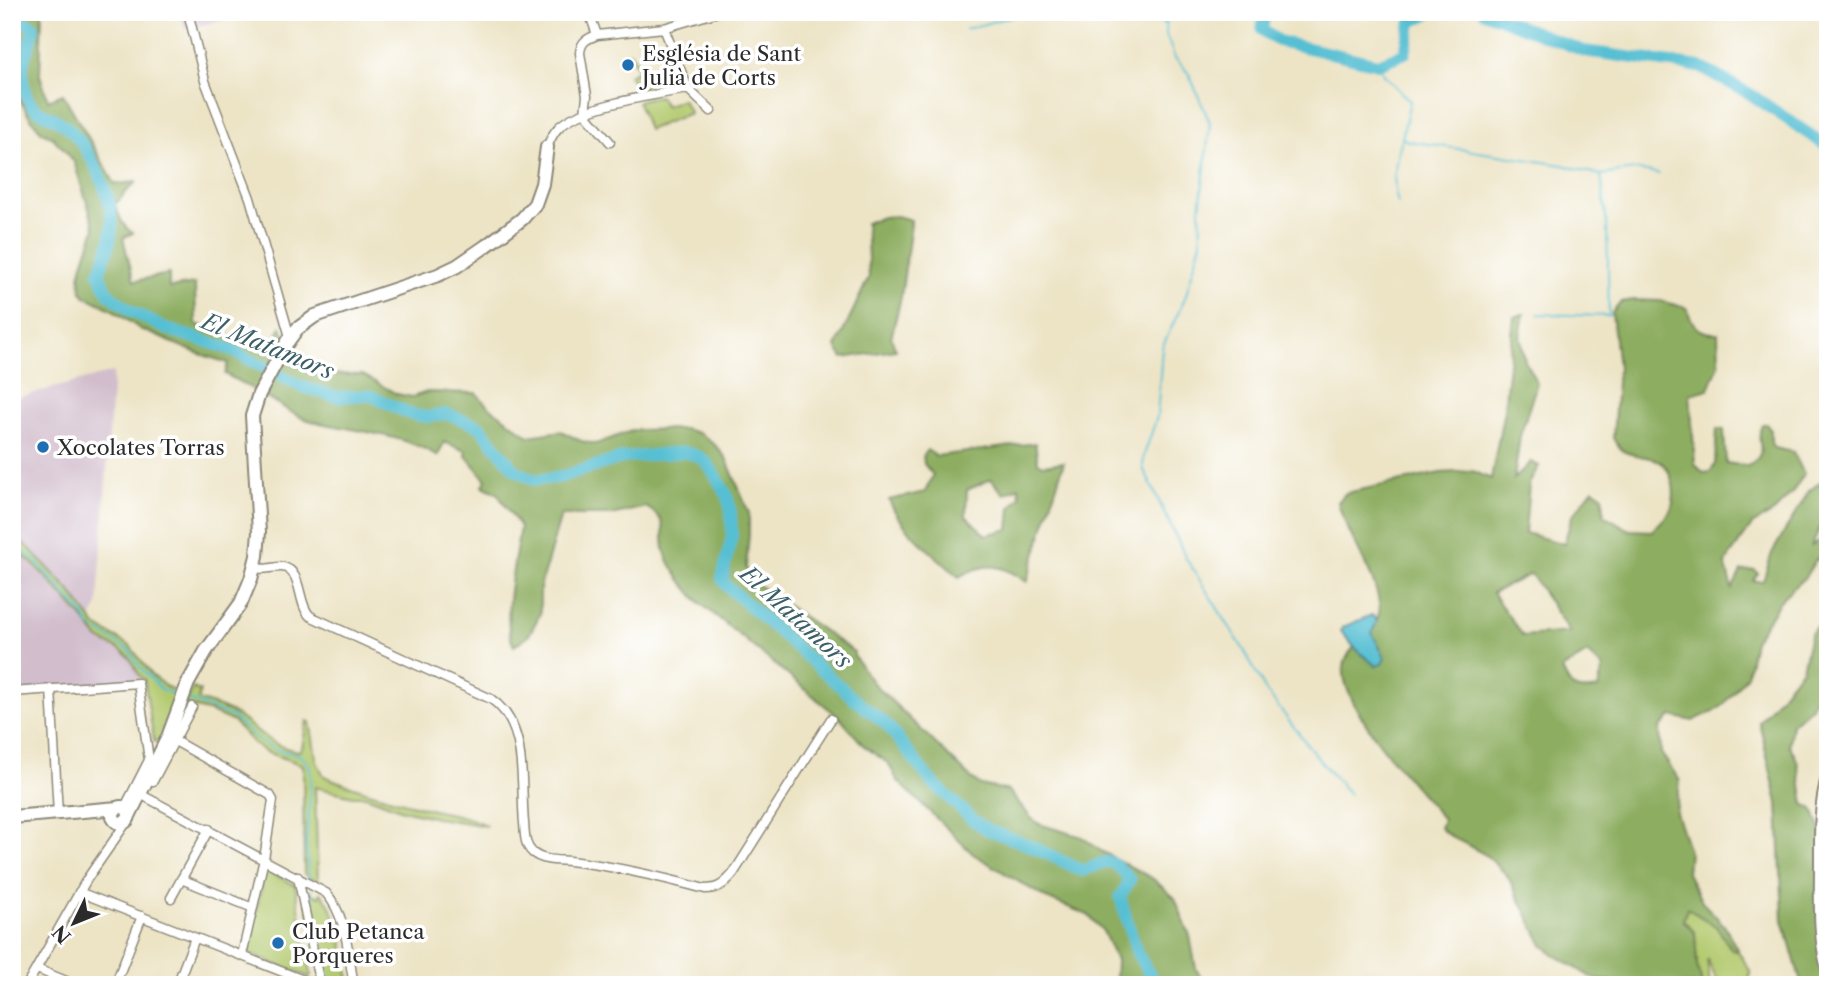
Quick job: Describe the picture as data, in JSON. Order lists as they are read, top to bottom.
{
  "water": ["El Matamors"],
  "places": ["Església de Sant Julià de Corts", "Xocolates Torras", "Club Petanca Porqueres"],
  "north": "bottom left"
}
